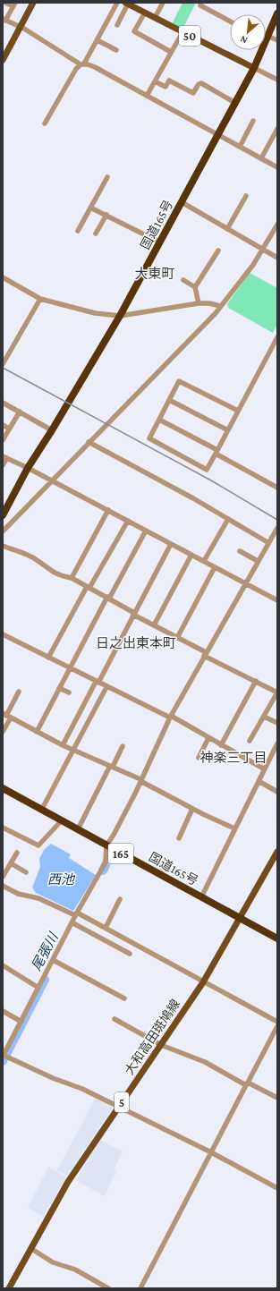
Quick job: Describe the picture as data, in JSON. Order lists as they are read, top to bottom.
{
  "streets": {
    "highway": ["国道165号", "165"],
    "main road": ["50", "大和高田斑鳩線", "5"]
  },
  "crossings": [
    ["50", "国道165号"],
    ["国道165号", "大和高田斑鳩線"]
  ],
  "districts": ["大東町", "日之出東本町", "神楽三丁目"],
  "water": ["西池", "尾張川"],
  "north": "bottom left"
}
